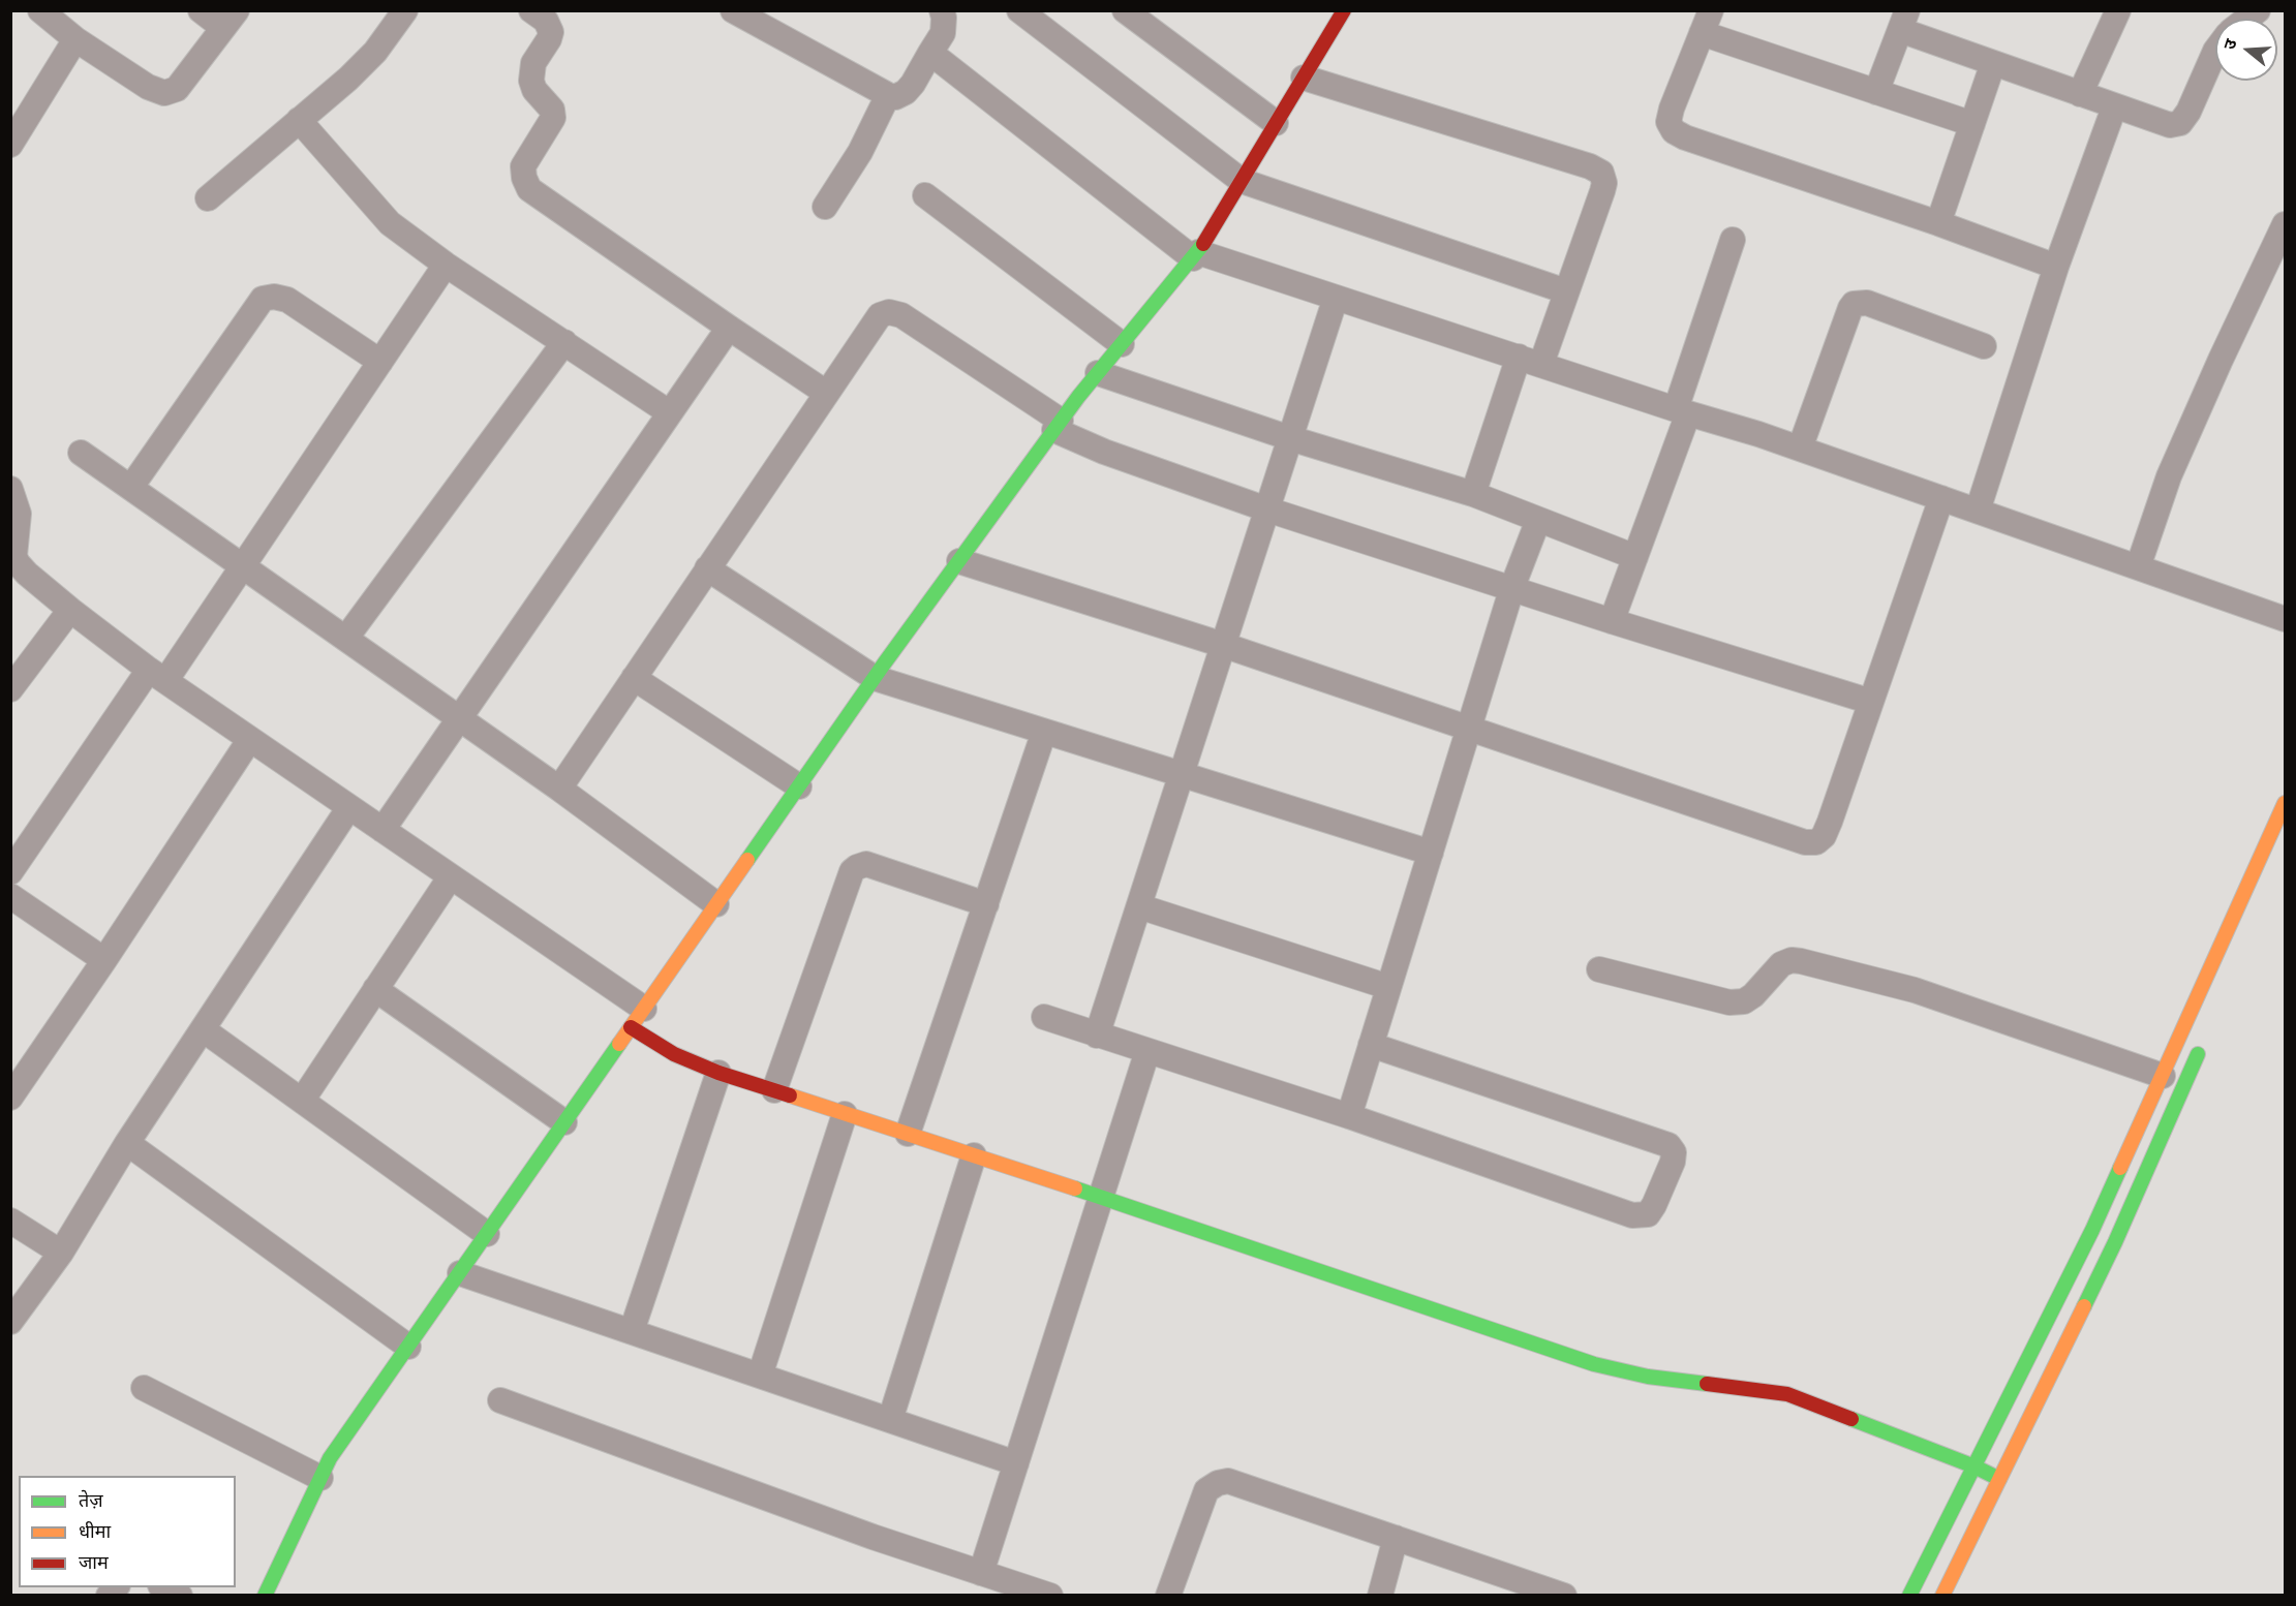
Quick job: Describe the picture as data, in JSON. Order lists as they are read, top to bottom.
{
  "legend": ["तेज़", "धीमा", "जाम"],
  "north": "left"
}
